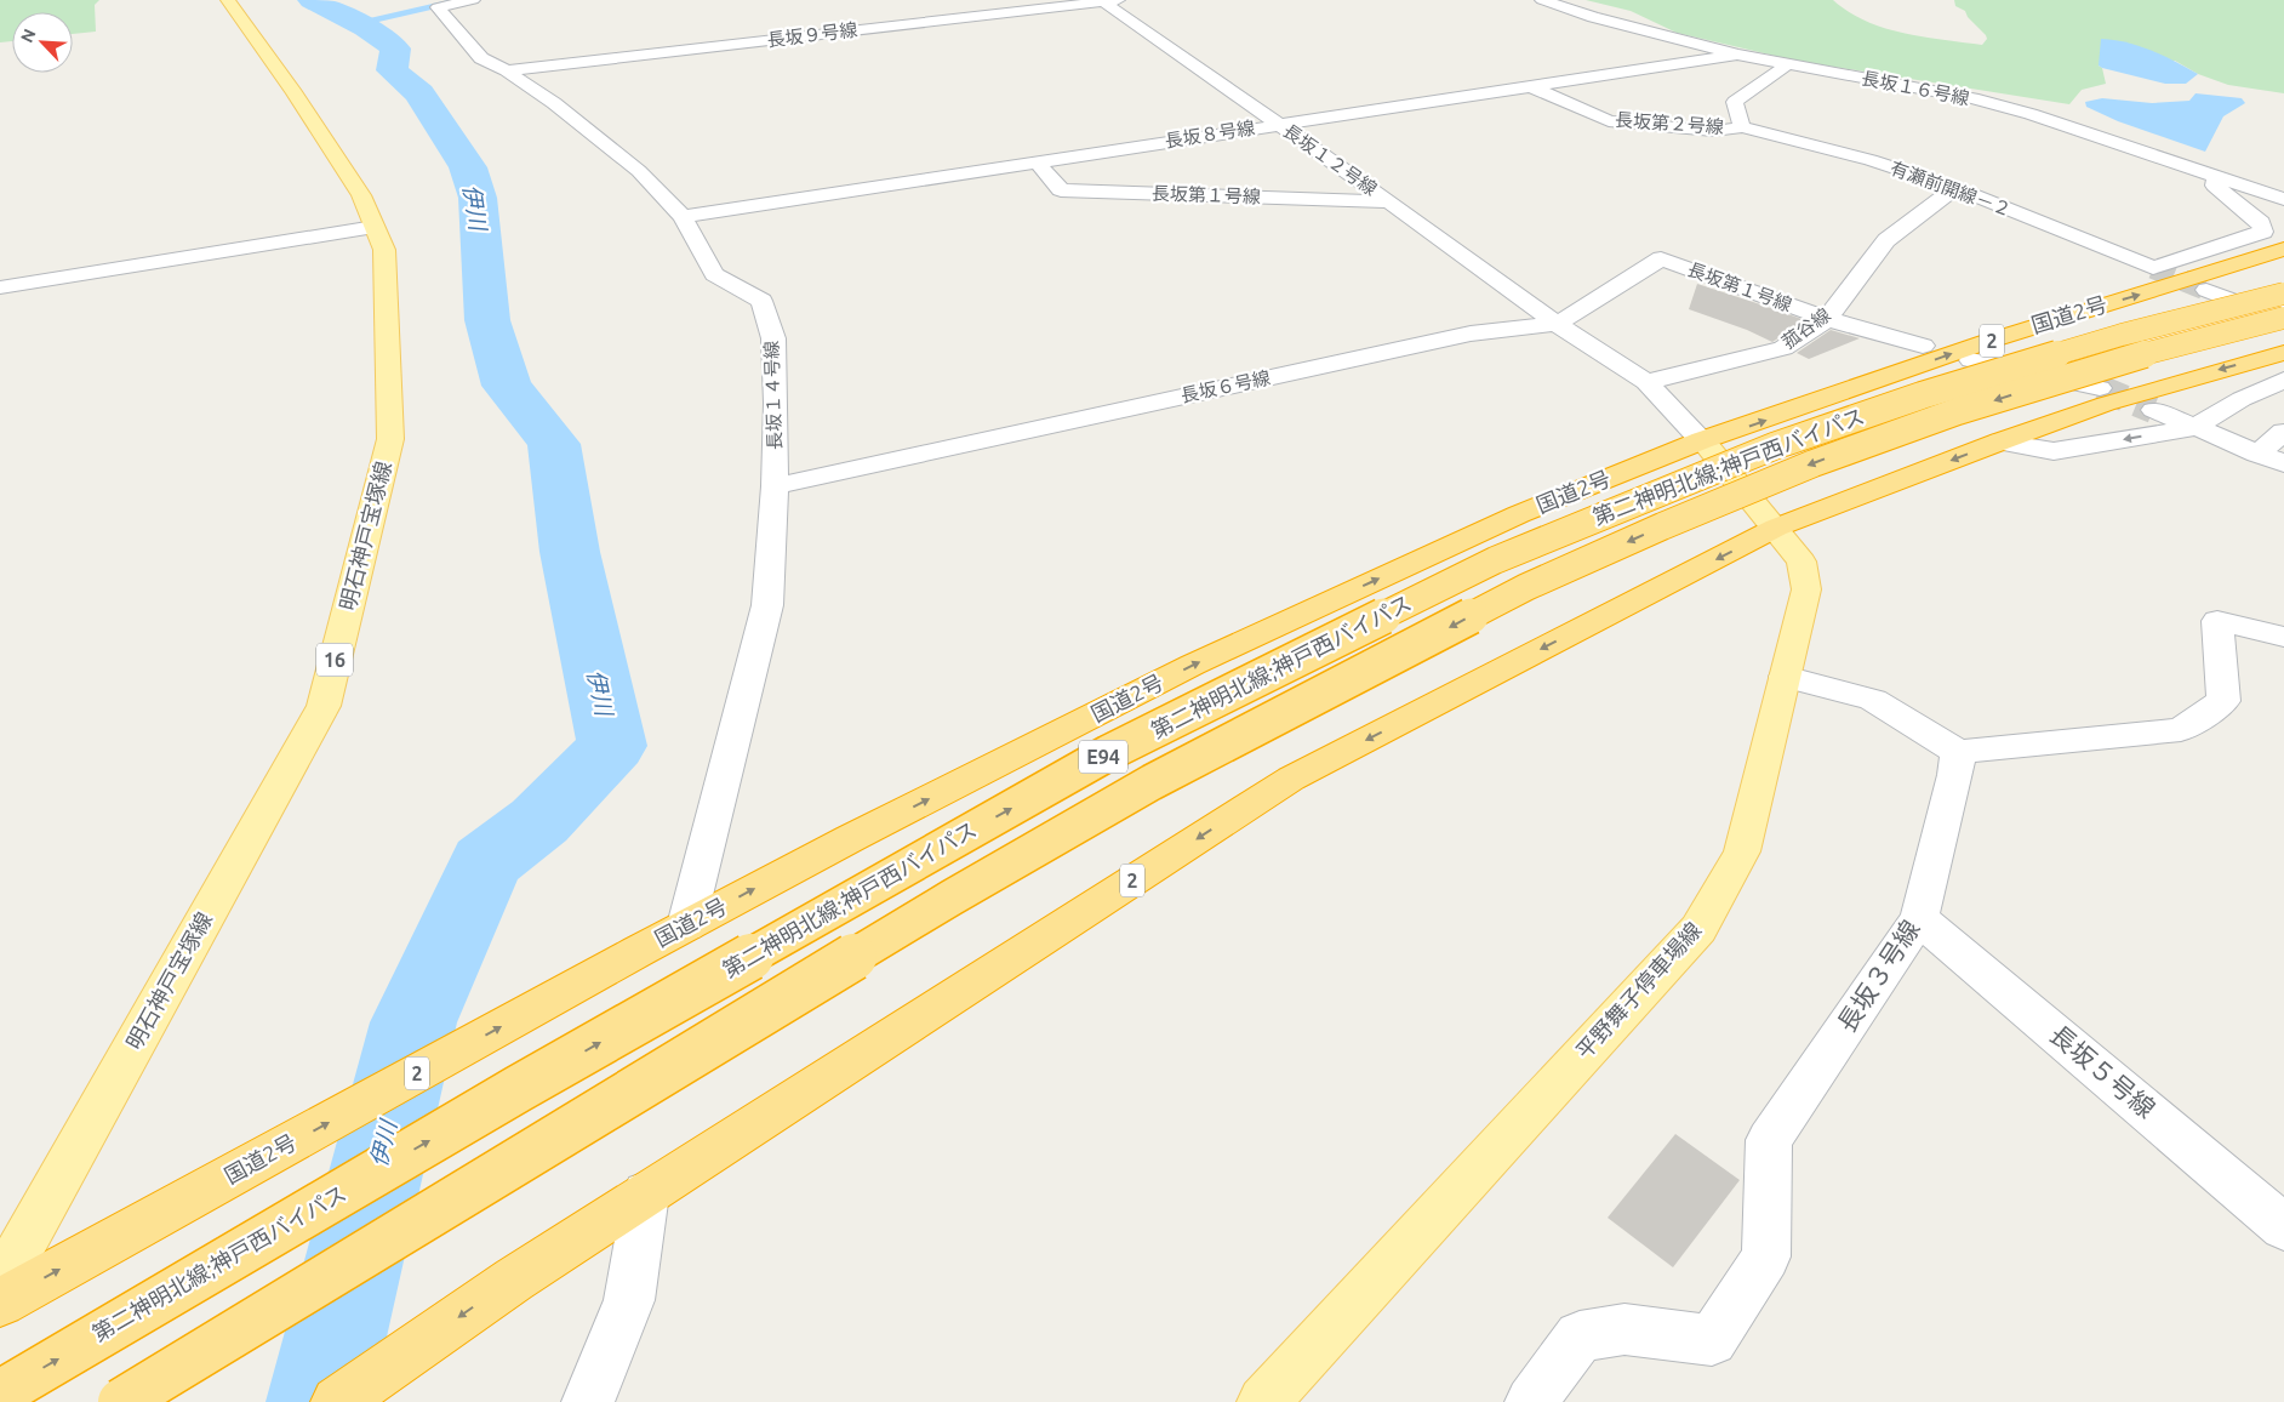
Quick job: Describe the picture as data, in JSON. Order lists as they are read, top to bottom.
{
  "streets": {
    "highway": [
      "国道2号",
      "2",
      "第二神明北線;神戸西バイパス",
      "E94"
    ],
    "main road": ["明石神戸宝塚線", "16", "平野舞子停車場線"],
    "street": [
      "長坂９号線",
      "長坂１６号線",
      "長坂第２号線",
      "長坂８号線",
      "長坂１２号線",
      "有瀬前開線－２",
      "長坂第１号線",
      "菰谷線",
      "長坂６号線",
      "長坂１４号線",
      "長坂３号線",
      "長坂５号線"
    ]
  },
  "crossings": [
    ["長坂９号線", "長坂１２号線"],
    ["長坂９号線", "長坂１４号線"],
    ["長坂１６号線", "長坂８号線"],
    ["長坂１６号線", "有瀬前開線－２"],
    ["長坂第２号線", "長坂８号線"],
    ["長坂第２号線", "有瀬前開線－２"],
    ["長坂８号線", "長坂１２号線"],
    ["長坂８号線", "長坂第１号線"],
    ["長坂８号線", "長坂１４号線"],
    ["長坂１２号線", "長坂第１号線"],
    ["長坂１２号線", "国道2号"],
    ["長坂１２号線", "菰谷線"],
    ["長坂１２号線", "長坂６号線"],
    ["長坂１２号線", "平野舞子停車場線"],
    ["有瀬前開線－２", "菰谷線"],
    ["長坂第１号線", "菰谷線"],
    ["長坂第１号線", "長坂６号線"],
    ["国道2号", "長坂１４号線"],
    ["国道2号", "平野舞子停車場線"],
    ["2", "平野舞子停車場線"],
    ["長坂６号線", "長坂１４号線"],
    ["長坂３号線", "長坂５号線"]
  ],
  "water": ["伊川"],
  "north": "top left"
}
